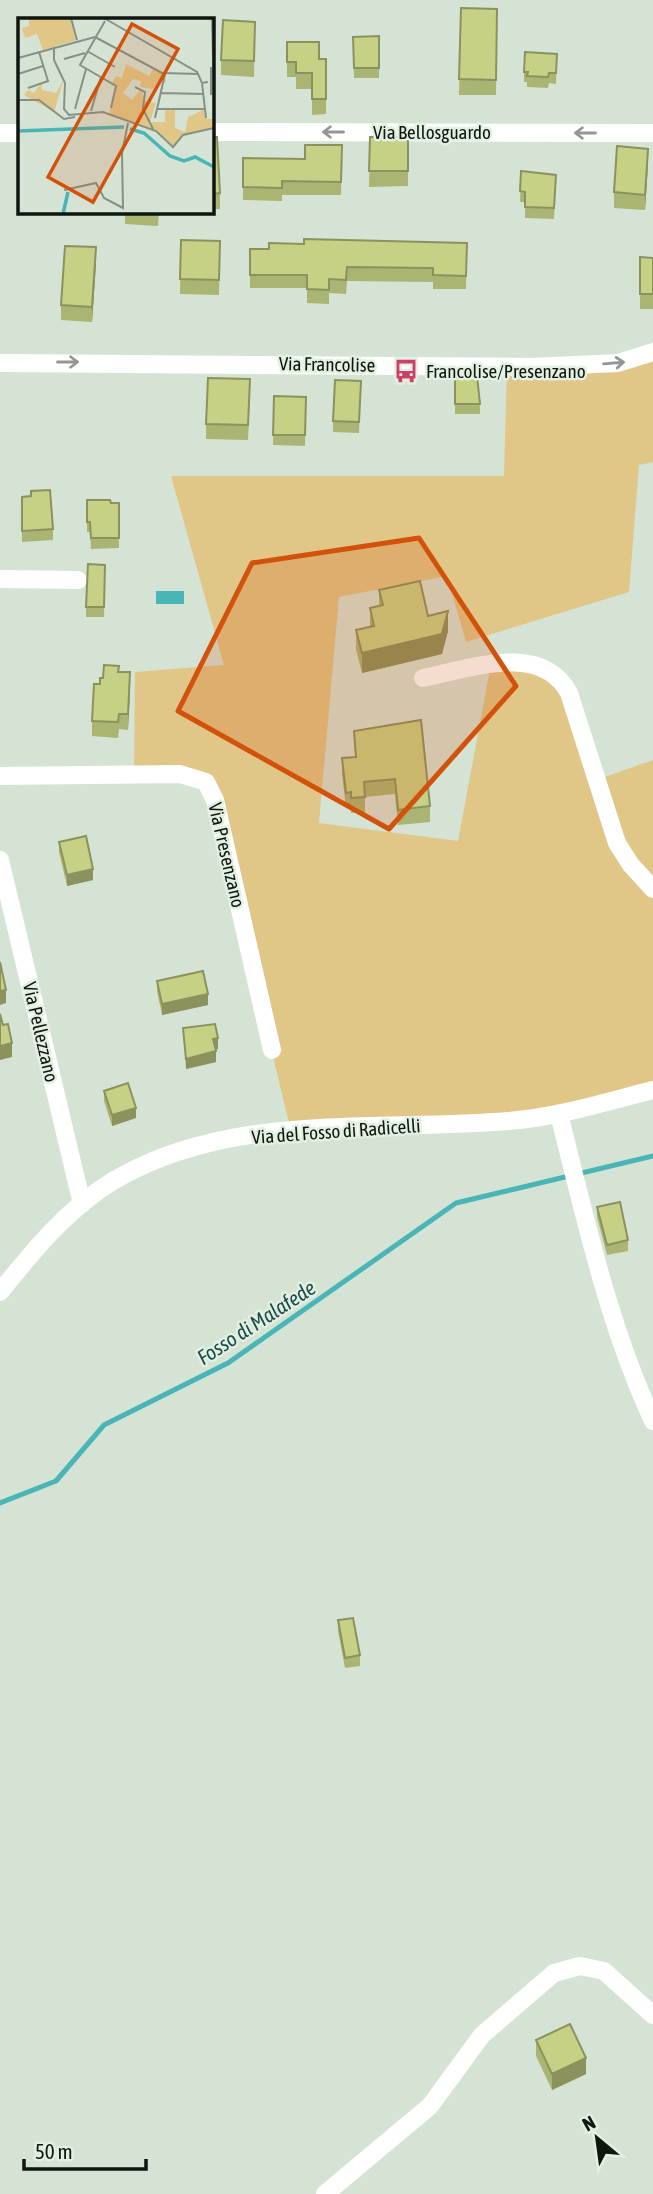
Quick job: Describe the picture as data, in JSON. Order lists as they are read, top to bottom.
{
  "streets": {
    "street": [
      "Via Bellosguardo",
      "Via Francolise",
      "Via Presenzano",
      "Via Pellezzano",
      "Via del Fosso di Radicelli"
    ]
  },
  "crossings": [
    ["Via Pellezzano", "Via del Fosso di Radicelli"]
  ],
  "one_way": ["Via Bellosguardo", "Via Francolise"],
  "water": ["Fosso di Malafede"],
  "places": {
    "bus stop": ["Francolise/Presenzano"]
  },
  "scale_bar": "50 m",
  "north": "top left"
}
